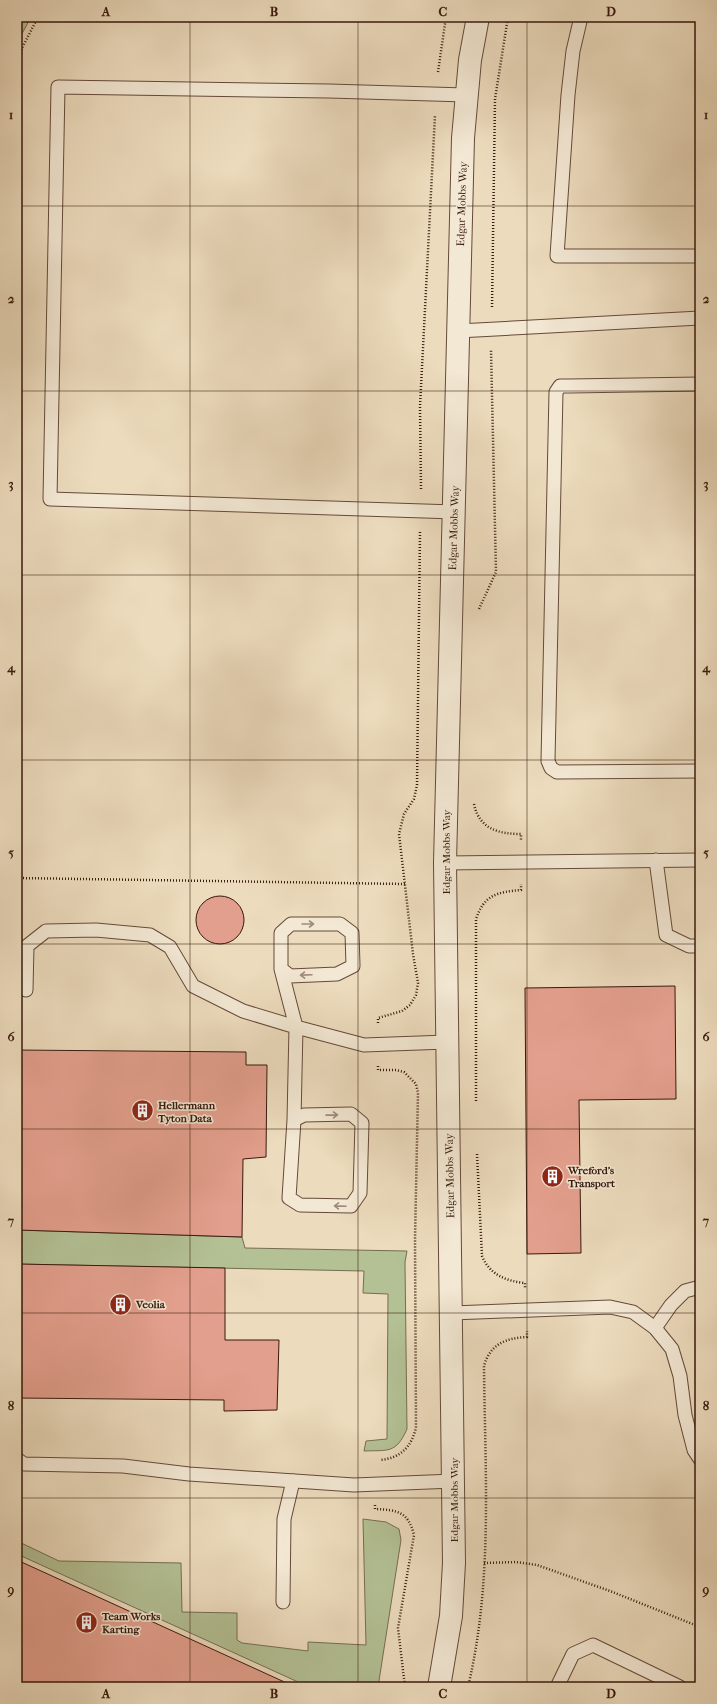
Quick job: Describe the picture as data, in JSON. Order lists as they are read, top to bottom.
{
  "streets": {
    "street": ["Edgar Mobbs Way"]
  },
  "places": {
    "building": [
      "Hellermann Tyton Data",
      "Wreford's Transport",
      "Veolia",
      "Team Works Karting"
    ]
  },
  "grid": {
    "columns": [
      "A",
      "B",
      "C",
      "D"
    ],
    "rows": [
      "1",
      "2",
      "3",
      "4",
      "5",
      "6",
      "7",
      "8",
      "9"
    ]
  }
}
